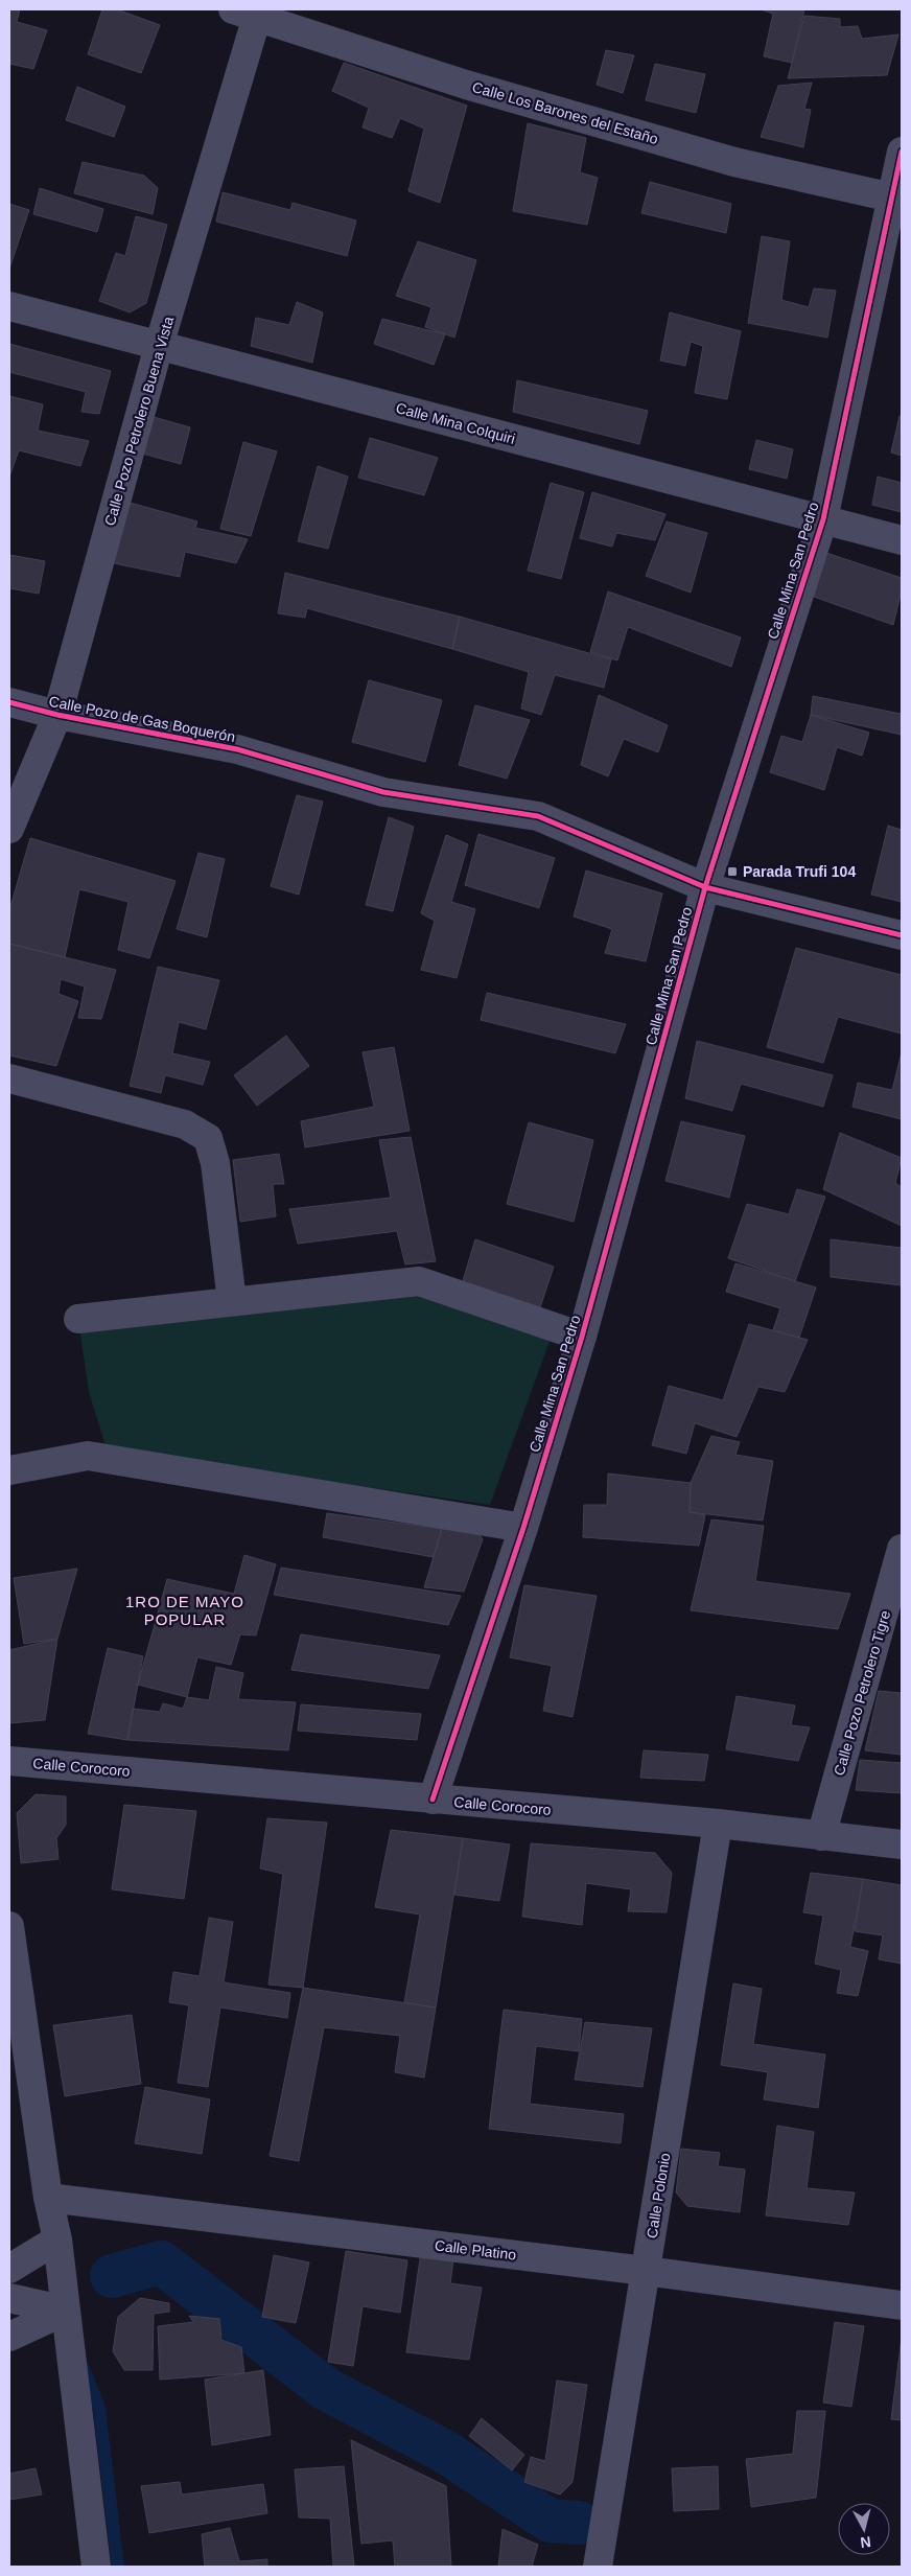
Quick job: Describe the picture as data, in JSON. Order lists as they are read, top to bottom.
{
  "streets": {
    "street": [
      "Calle Los Barones del Estaño",
      "Calle Pozo Petrolero Buena Vista",
      "Calle Mina Colquiri",
      "Calle Mina San Pedro",
      "Calle Pozo de Gas Boquerón",
      "Calle Pozo Petrolero Tigre",
      "Calle Corocoro",
      "Calle Polonio",
      "Calle Platino"
    ]
  },
  "crossings": [
    ["Calle Los Barones del Estaño", "Calle Pozo Petrolero Buena Vista"],
    ["Calle Los Barones del Estaño", "Calle Mina San Pedro"],
    ["Calle Pozo Petrolero Buena Vista", "Calle Mina Colquiri"],
    ["Calle Pozo Petrolero Buena Vista", "Calle Pozo de Gas Boquerón"],
    ["Calle Mina Colquiri", "Calle Mina San Pedro"],
    ["Calle Mina San Pedro", "Calle Pozo de Gas Boquerón"],
    ["Calle Mina San Pedro", "Calle Corocoro"],
    ["Calle Pozo Petrolero Tigre", "Calle Corocoro"],
    ["Calle Corocoro", "Calle Polonio"],
    ["Calle Polonio", "Calle Platino"]
  ],
  "districts": ["1RO DE MAYO POPULAR"],
  "places": {
    "transit": ["Parada Trufi 104"]
  },
  "north": "bottom"
}
